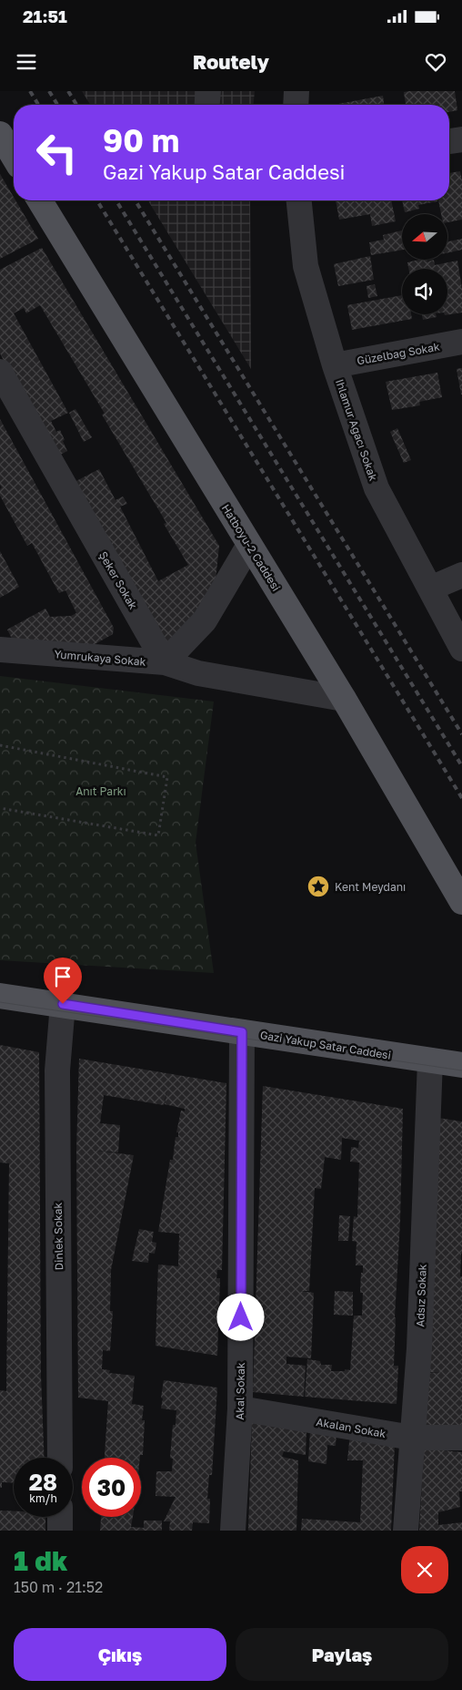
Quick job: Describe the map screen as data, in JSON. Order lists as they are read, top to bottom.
{
  "streets": {
    "main road": ["Hatboyu-2 Caddesi", "Gazi Yakup Satar Caddesi"],
    "street": [
      "Güzelbağ Sokak",
      "Ihlamur Ağacı Sokak",
      "Şeker Sokak",
      "Yumrukaya Sokak",
      "Dinlek Sokak",
      "Adsız Sokak",
      "Akal Sokak",
      "Akalan Sokak"
    ]
  },
  "crossings": [
    ["Güzelbağ Sokak", "Ihlamur Ağacı Sokak"],
    ["Hatboyu-2 Caddesi", "Yumrukaya Sokak"],
    ["Şeker Sokak", "Yumrukaya Sokak"],
    ["Gazi Yakup Satar Caddesi", "Dinlek Sokak"],
    ["Gazi Yakup Satar Caddesi", "Adsız Sokak"],
    ["Gazi Yakup Satar Caddesi", "Akal Sokak"],
    ["Adsız Sokak", "Akalan Sokak"],
    ["Akal Sokak", "Akalan Sokak"]
  ],
  "parks": ["Anıt Parkı"],
  "places": {
    "place": ["Kent Meydanı"]
  },
  "north": "left",
  "page": {
    "status": "21:51",
    "header": "Routely",
    "turn": ["90 m", "Gazi Yakup Satar Caddesi"],
    "speed": "28 km/h",
    "limit": "30",
    "heading": ["1 dk", "150 m · 21:52"],
    "buttons": ["Çıkış", "Paylaş"]
  }
}
